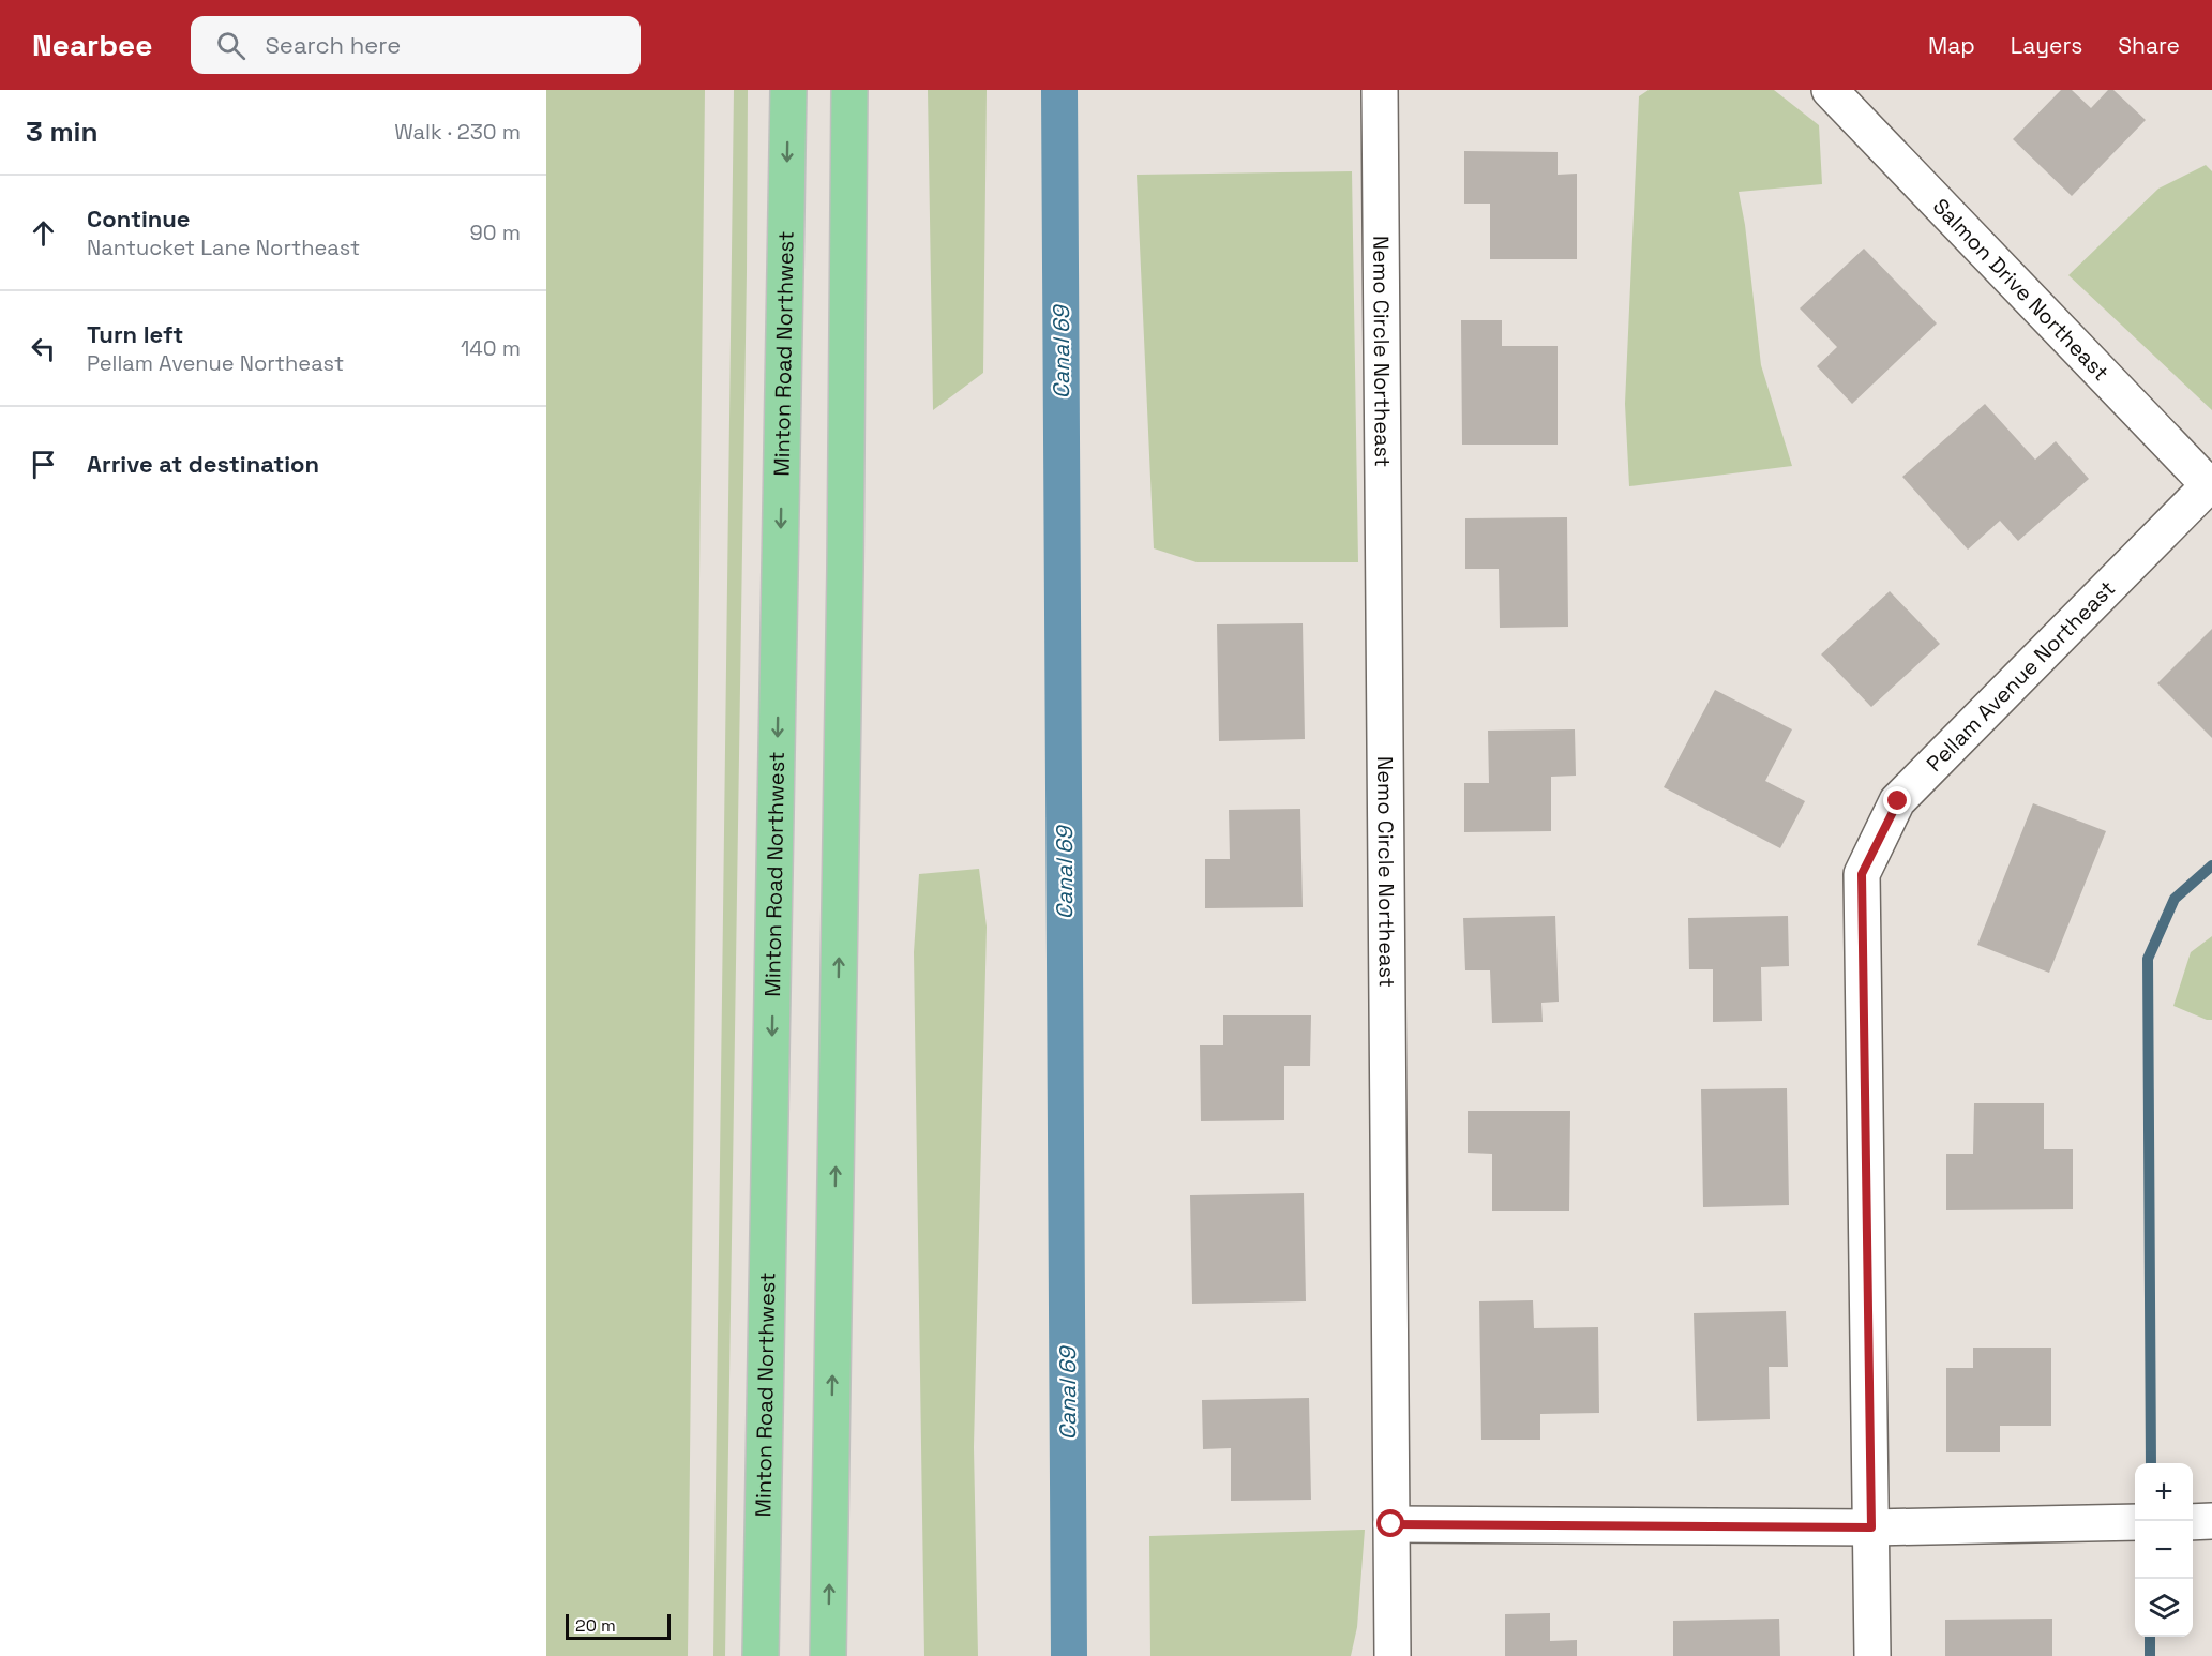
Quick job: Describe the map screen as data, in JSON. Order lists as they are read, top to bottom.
{
  "streets": {
    "main road": ["Minton Road Northwest"],
    "street": ["Salmon Drive Northeast", "Nemo Circle Northeast", "Pellam Avenue Northeast"]
  },
  "crossings": [
    ["Salmon Drive Northeast", "Pellam Avenue Northeast"]
  ],
  "water": ["Canal 69"],
  "scale_bar": "20 m",
  "page": {
    "header": "Nearbee",
    "search": "Search here",
    "nav": ["Map", "Layers", "Share"],
    "heading": ["3 min", "Walk · 230 m"],
    "list": [
      ["Continue", "Nantucket Lane Northeast", "90 m"],
      ["Turn left", "Pellam Avenue Northeast", "140 m"],
      "Arrive at destination"
    ],
    "map_buttons": ["+", "−"],
    "scale": "20 m"
  }
}
